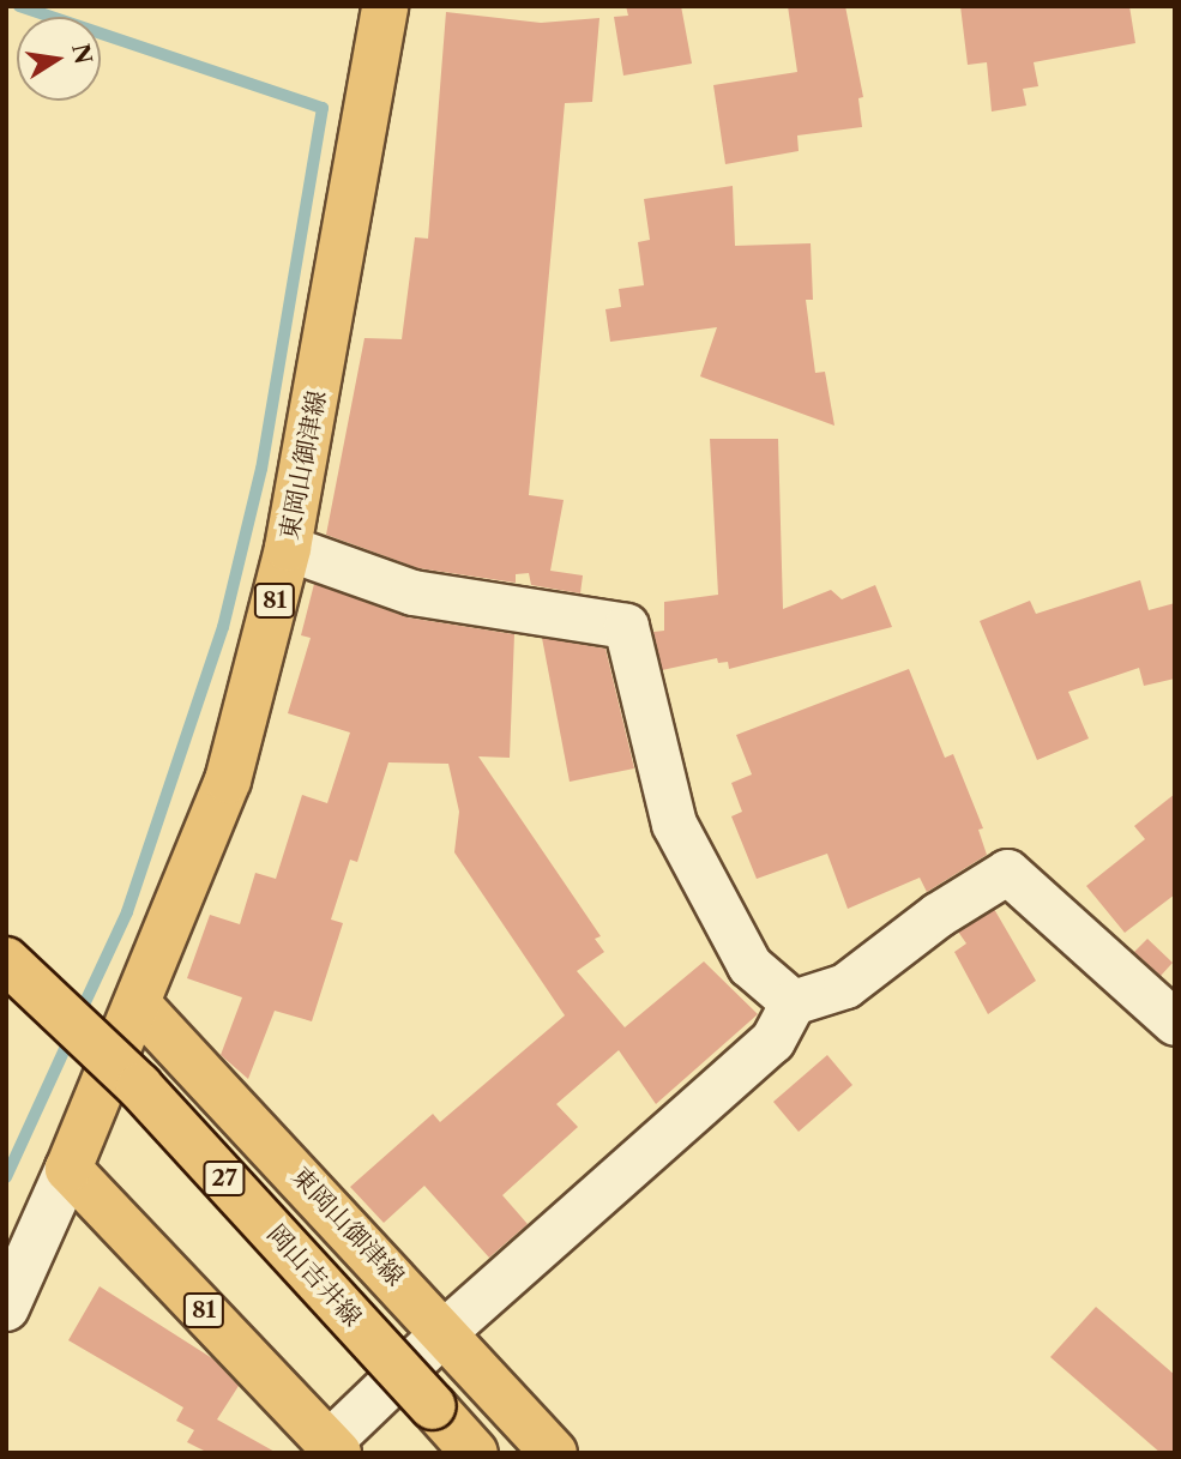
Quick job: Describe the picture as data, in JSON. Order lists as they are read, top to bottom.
{
  "streets": {
    "main road": [
      "東岡山御津線",
      "81",
      "27",
      "岡山吉井線"
    ]
  },
  "crossings": [
    ["東岡山御津線", "81"]
  ],
  "north": "right"
}
